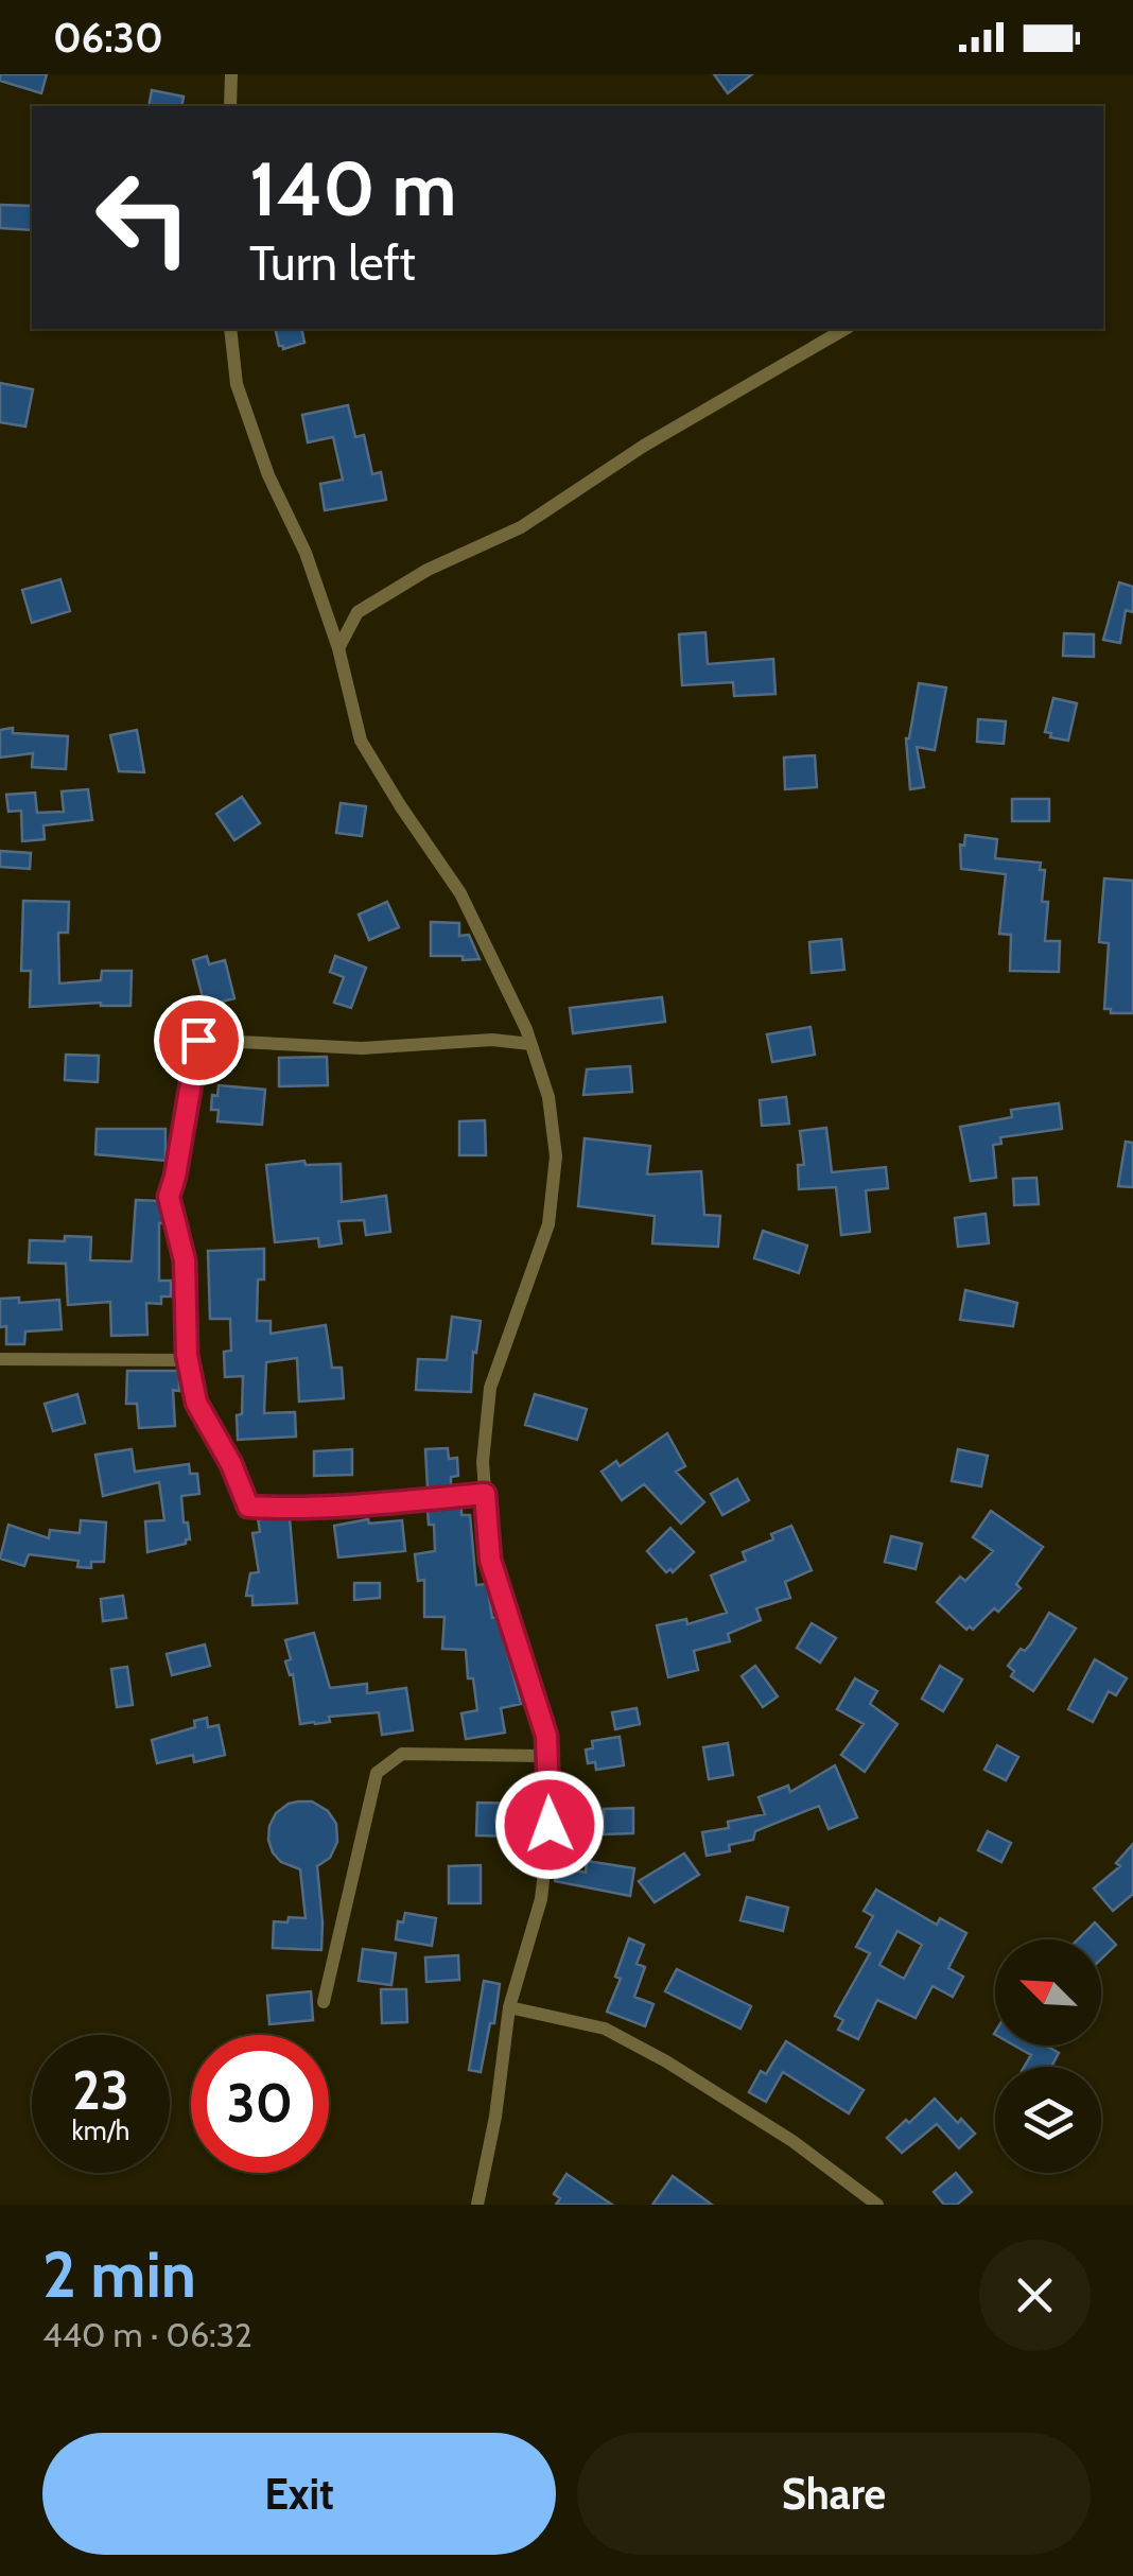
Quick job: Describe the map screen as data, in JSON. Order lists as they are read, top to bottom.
{
  "north": "top left",
  "page": {
    "status": "06:30",
    "turn": ["140 m", "Turn left"],
    "speed": "23 km/h",
    "limit": "30",
    "heading": ["2 min", "440 m · 06:32"],
    "buttons": ["Exit", "Share"]
  }
}
